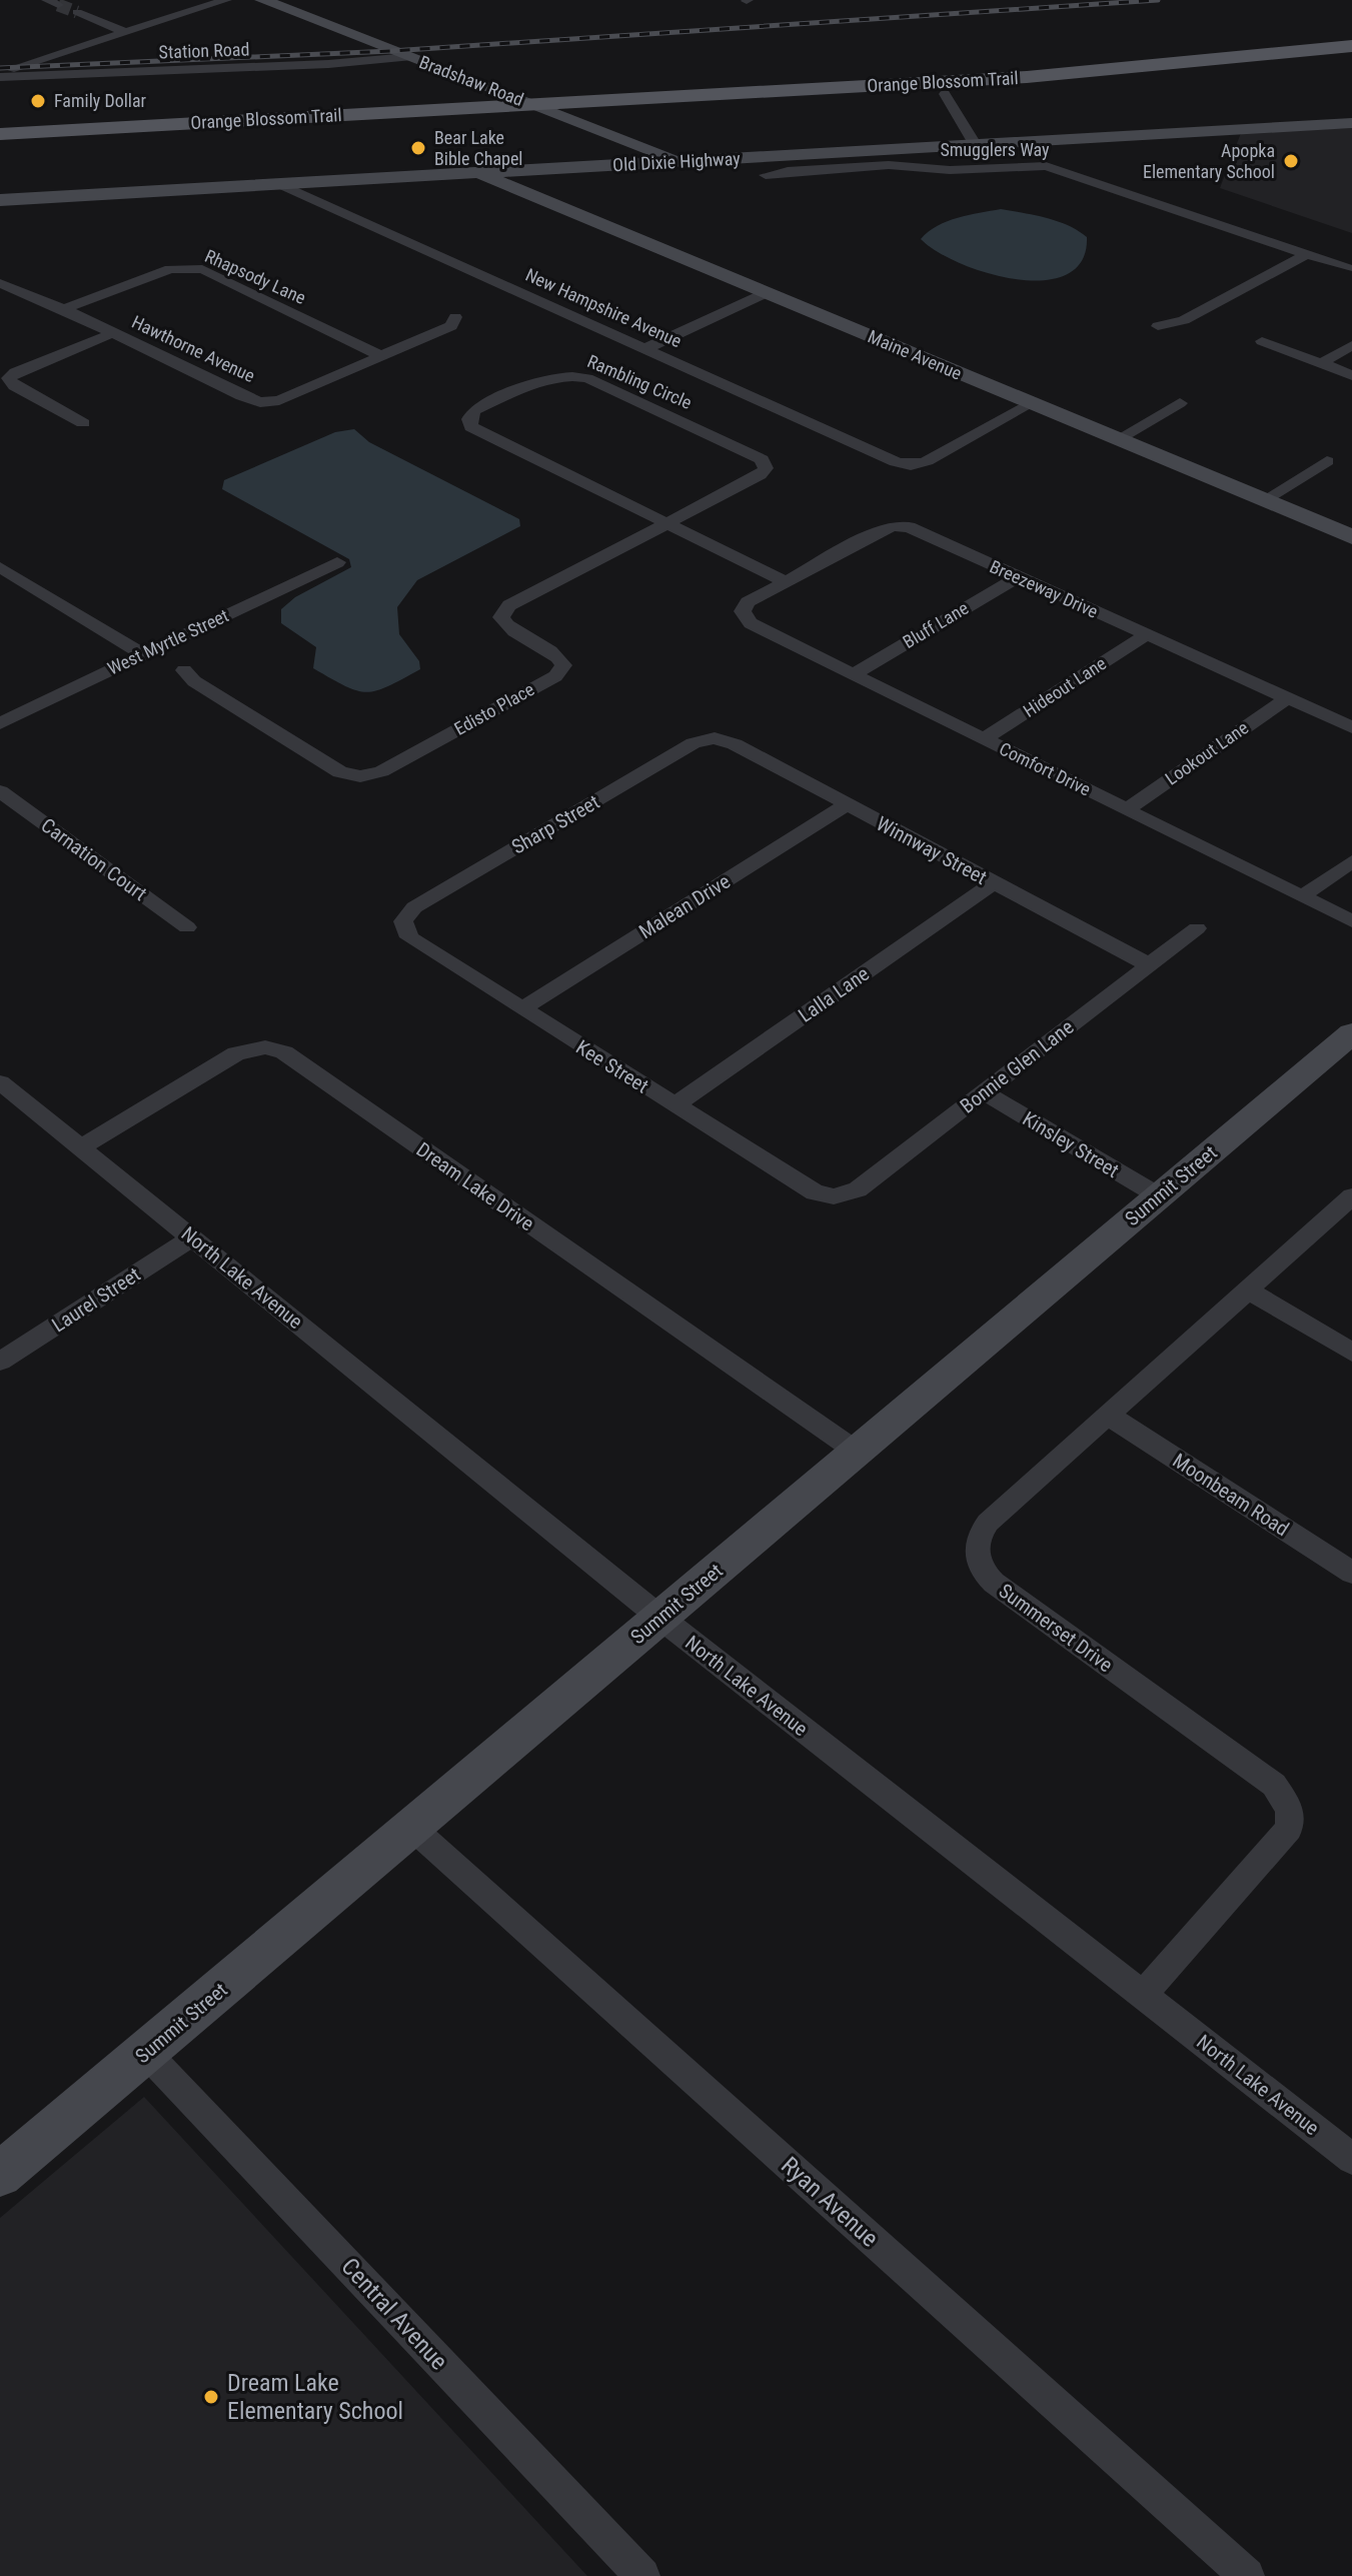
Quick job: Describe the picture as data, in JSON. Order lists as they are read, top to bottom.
{
  "streets": {
    "main road": ["Orange Blossom Trail"],
    "street": [
      "Station Road",
      "Bradshaw Road",
      "Smugglers Way",
      "Old Dixie Highway",
      "Rhapsody Lane",
      "New Hampshire Avenue",
      "Hawthorne Avenue",
      "Maine Avenue",
      "Rambling Circle",
      "Breezeway Drive",
      "Bluff Lane",
      "West Myrtle Street",
      "Hideout Lane",
      "Edisto Place",
      "Lookout Lane",
      "Comfort Drive",
      "Sharp Street",
      "Winnway Street",
      "Carnation Court",
      "Malean Drive",
      "Lalla Lane",
      "Kee Street",
      "Bonnie Glen Lane",
      "Kinsley Street",
      "Summit Street",
      "Dream Lake Drive",
      "North Lake Avenue",
      "Laurel Street",
      "Moonbeam Road",
      "Summerset Drive",
      "Ryan Avenue",
      "Central Avenue"
    ]
  },
  "crossings": [
    ["Station Road", "Bradshaw Road"],
    ["Bradshaw Road", "Orange Blossom Trail"],
    ["Bradshaw Road", "Old Dixie Highway"],
    ["Smugglers Way", "Old Dixie Highway"],
    ["Old Dixie Highway", "New Hampshire Avenue"],
    ["Old Dixie Highway", "Maine Avenue"],
    ["Rhapsody Lane", "Hawthorne Avenue"],
    ["New Hampshire Avenue", "Maine Avenue"],
    ["Rambling Circle", "Breezeway Drive"],
    ["Rambling Circle", "Edisto Place"],
    ["Breezeway Drive", "Bluff Lane"],
    ["Breezeway Drive", "Hideout Lane"],
    ["Breezeway Drive", "Lookout Lane"],
    ["Breezeway Drive", "Comfort Drive"],
    ["Bluff Lane", "Comfort Drive"],
    ["Hideout Lane", "Comfort Drive"],
    ["Lookout Lane", "Comfort Drive"],
    ["Sharp Street", "Winnway Street"],
    ["Sharp Street", "Kee Street"],
    ["Winnway Street", "Malean Drive"],
    ["Winnway Street", "Lalla Lane"],
    ["Winnway Street", "Bonnie Glen Lane"],
    ["Malean Drive", "Kee Street"],
    ["Lalla Lane", "Kee Street"],
    ["Kee Street", "Bonnie Glen Lane"],
    ["Bonnie Glen Lane", "Kinsley Street"],
    ["Kinsley Street", "Summit Street"],
    ["Summit Street", "Dream Lake Drive"],
    ["Summit Street", "North Lake Avenue"],
    ["Summit Street", "Ryan Avenue"],
    ["Summit Street", "Central Avenue"],
    ["Dream Lake Drive", "North Lake Avenue"],
    ["North Lake Avenue", "Laurel Street"],
    ["North Lake Avenue", "Summerset Drive"],
    ["Moonbeam Road", "Summerset Drive"]
  ],
  "places": [
    "Family Dollar",
    "Bear Lake Bible Chapel",
    "Apopka Elementary School",
    "Dream Lake Elementary School"
  ]
}
